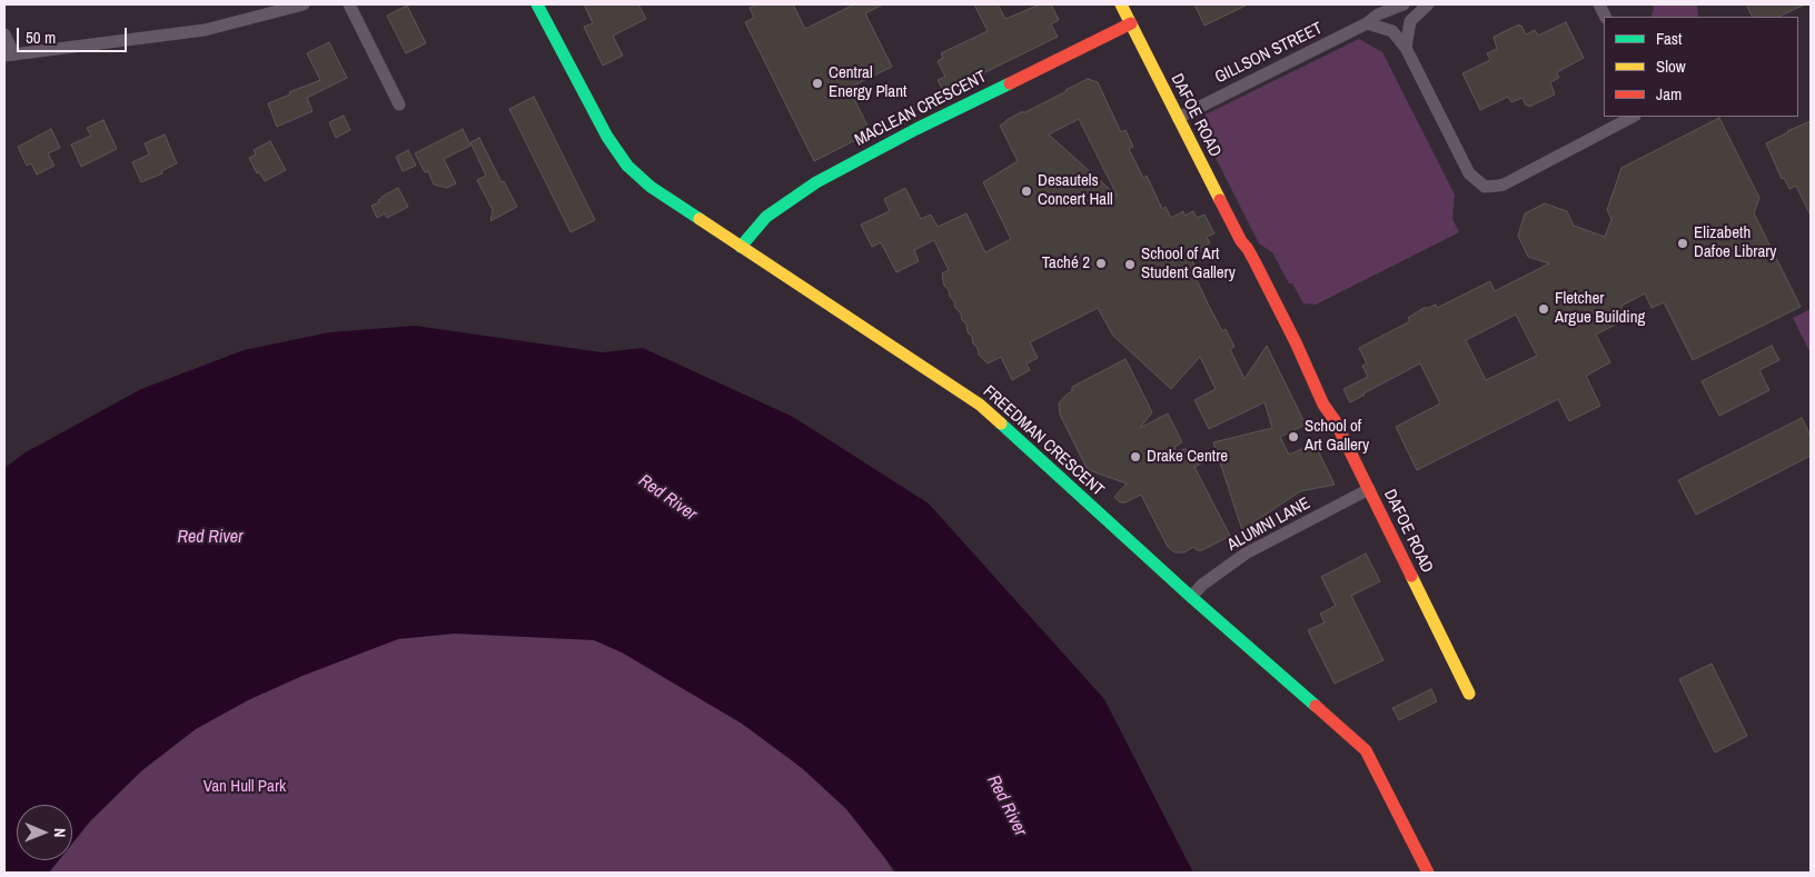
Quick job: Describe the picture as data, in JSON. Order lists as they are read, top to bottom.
{
  "streets": {
    "street": [
      "GILLSON STREET",
      "MACLEAN CRESCENT",
      "DAFOE ROAD",
      "FREEDMAN CRESCENT",
      "ALUMNI LANE"
    ]
  },
  "crossings": [
    ["GILLSON STREET", "DAFOE ROAD"],
    ["MACLEAN CRESCENT", "DAFOE ROAD"],
    ["MACLEAN CRESCENT", "FREEDMAN CRESCENT"],
    ["DAFOE ROAD", "ALUMNI LANE"],
    ["FREEDMAN CRESCENT", "ALUMNI LANE"]
  ],
  "water": ["Red River"],
  "parks": ["Van Hull Park"],
  "places": [
    "Central Energy Plant",
    "Desautels Concert Hall",
    "Elizabeth Dafoe Library",
    "Taché 2",
    "School of Art Student Gallery",
    "Fletcher Argue Building",
    "School of Art Gallery",
    "Drake Centre"
  ],
  "legend": ["Fast", "Slow", "Jam"],
  "scale_bar": "50 m",
  "north": "right"
}
